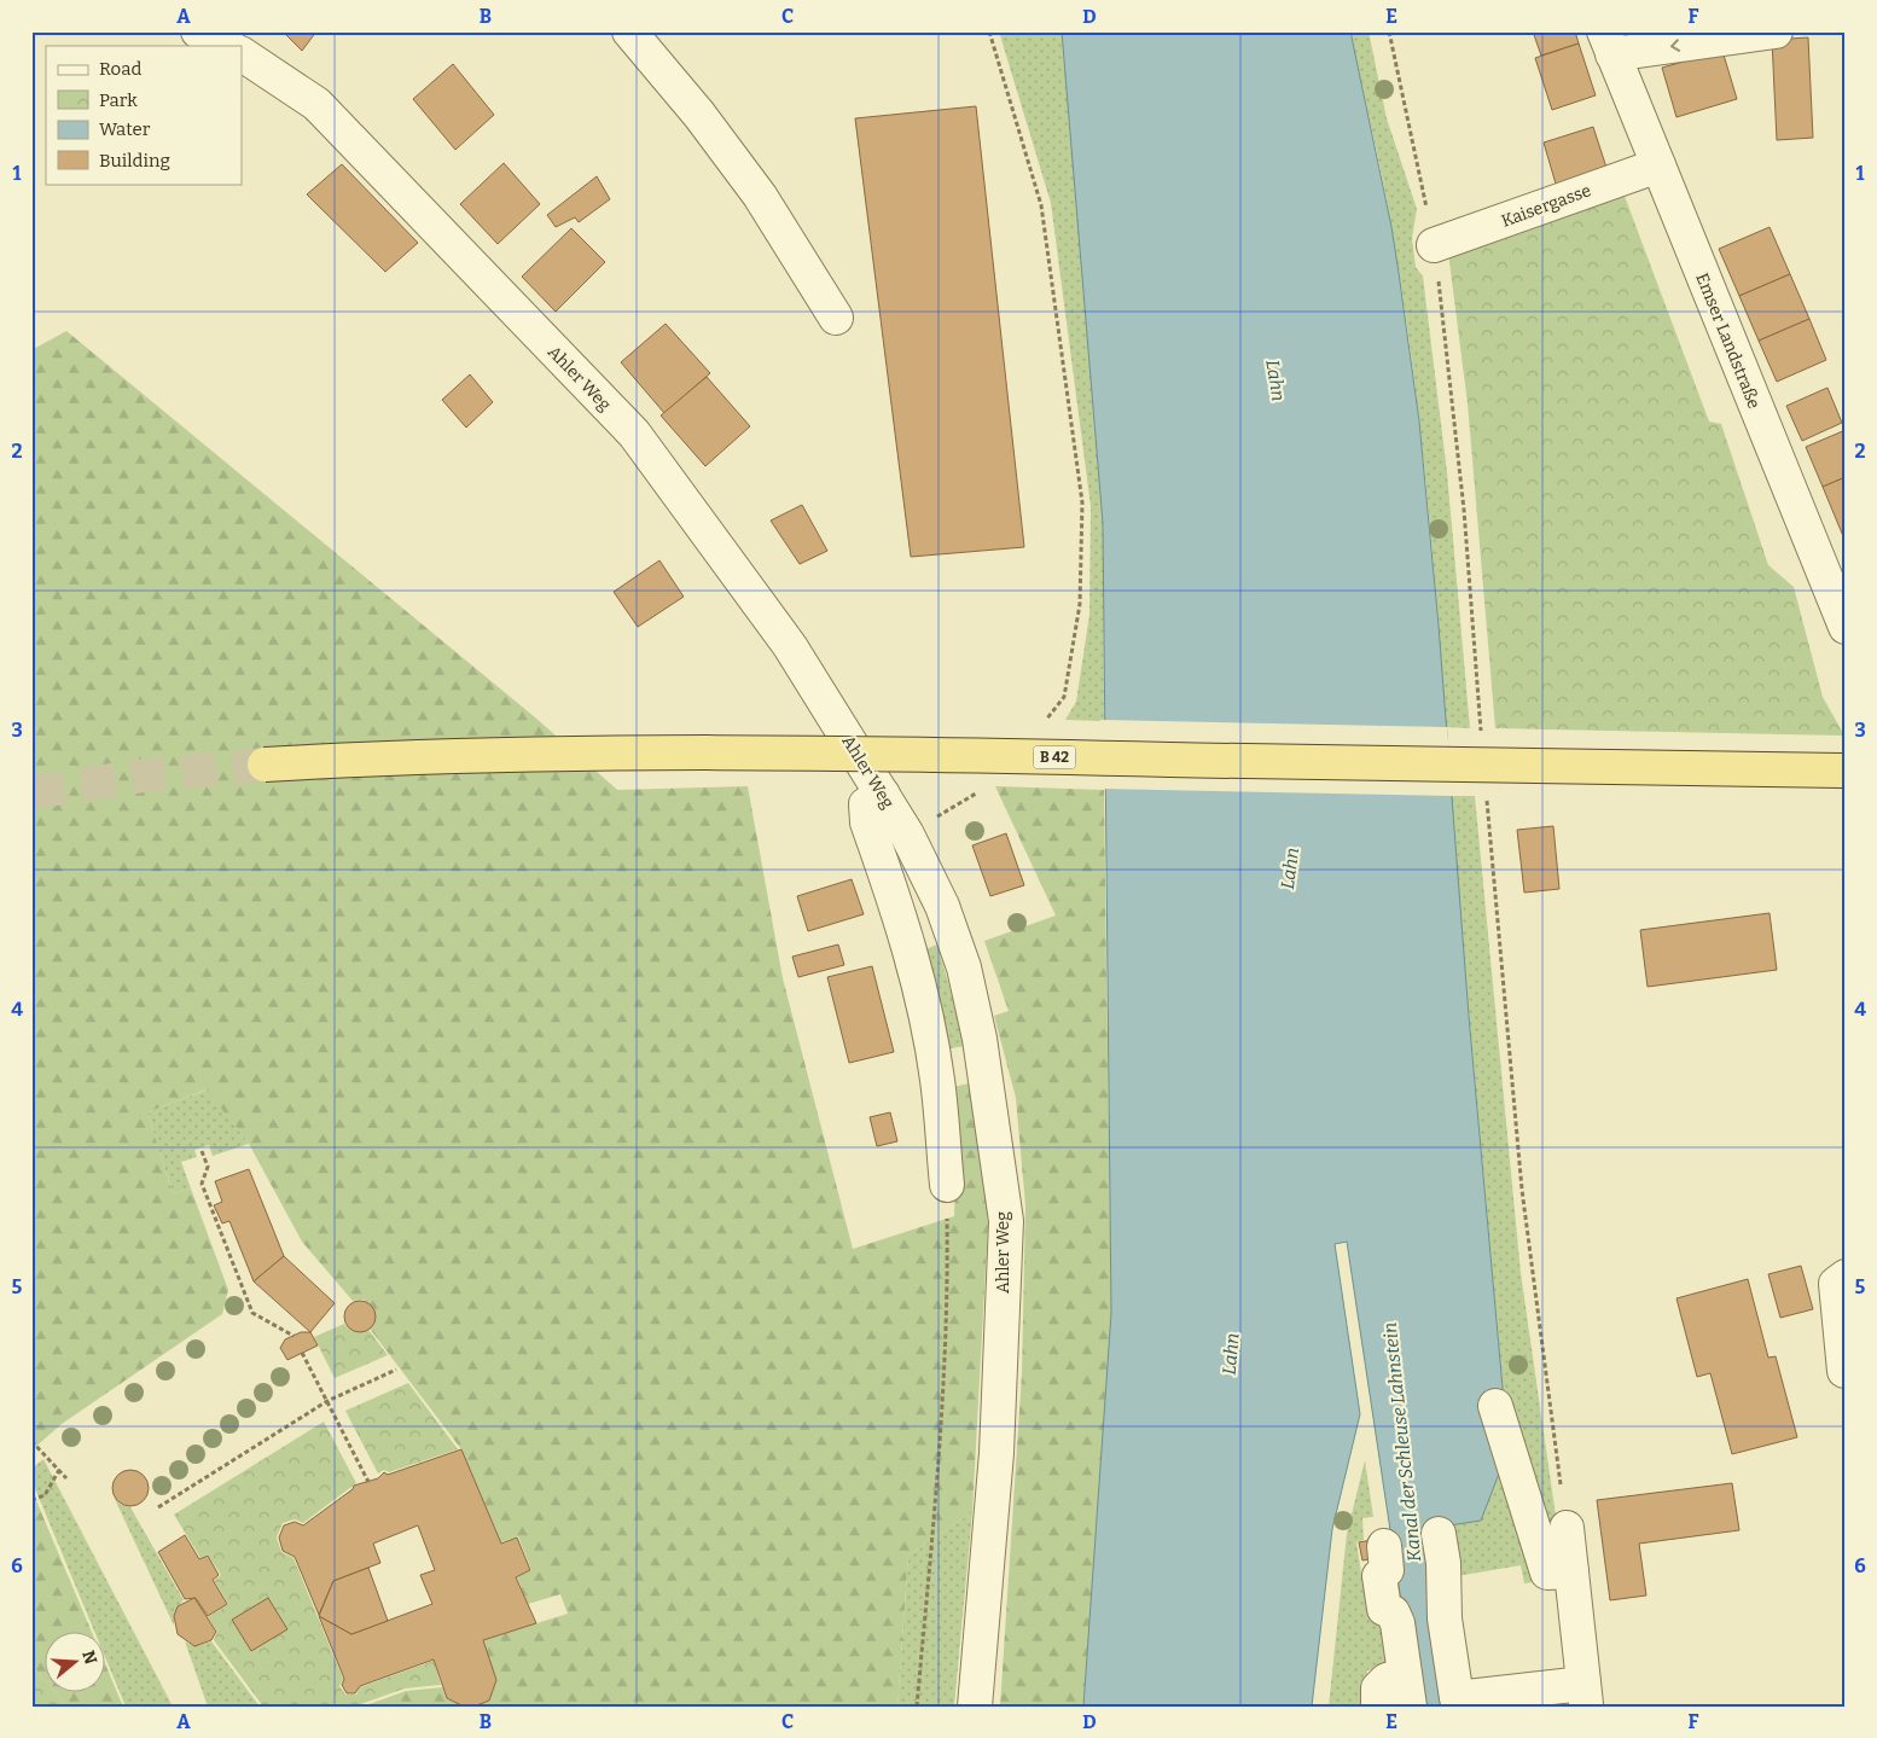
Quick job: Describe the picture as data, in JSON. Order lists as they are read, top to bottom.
{
  "streets": {
    "main road": ["B 42"],
    "street": ["Kaisergasse", "Emser Landstraße", "Ahler Weg"]
  },
  "crossings": [
    ["Kaisergasse", "Emser Landstraße"]
  ],
  "water": ["Lahn", "Kanal der Schleuse Lahnstein"],
  "legend": [
    "Road",
    "Park",
    "Water",
    "Building"
  ],
  "north": "right",
  "grid": {
    "columns": [
      "A",
      "B",
      "C",
      "D",
      "E",
      "F"
    ],
    "rows": [
      "1",
      "2",
      "3",
      "4",
      "5",
      "6"
    ]
  }
}
